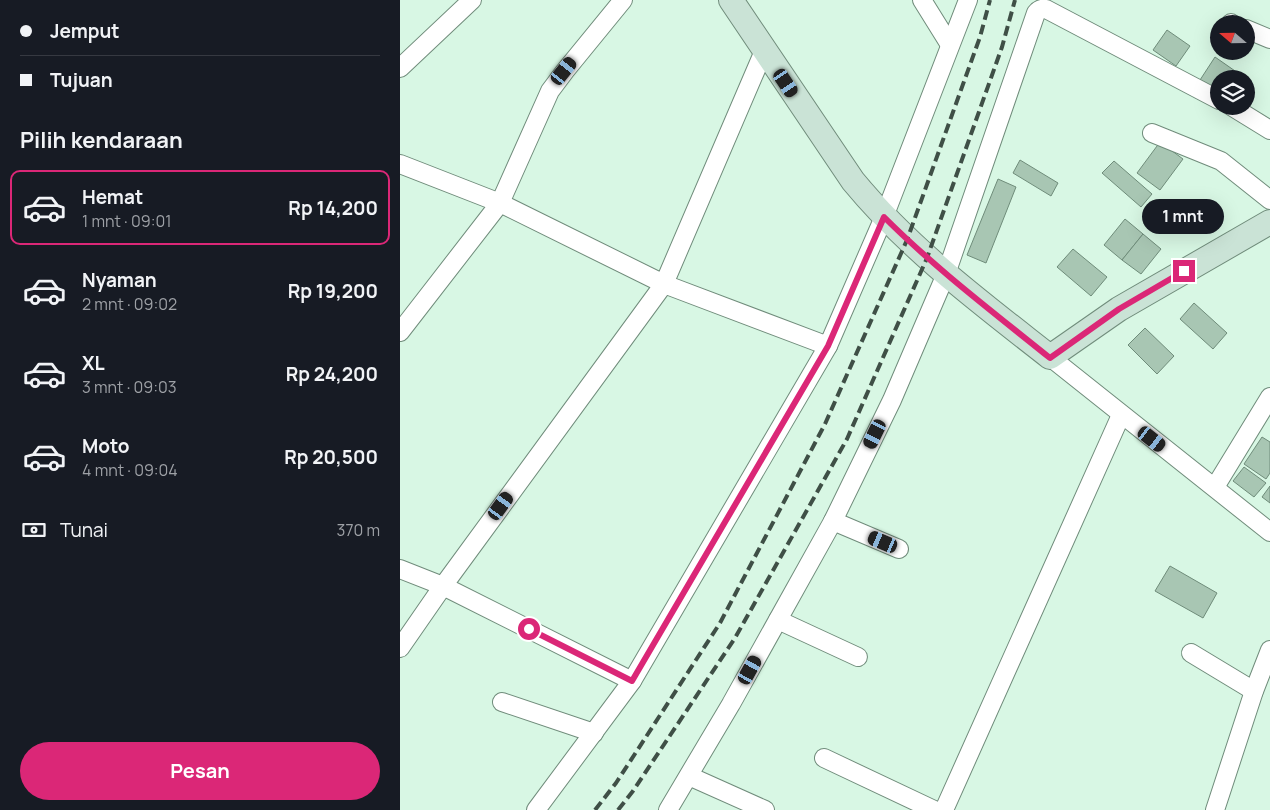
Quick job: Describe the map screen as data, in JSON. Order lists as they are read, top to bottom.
{
  "north": "left",
  "page": {
    "banner": ["Jemput", "Tujuan"],
    "heading": "Pilih kendaraan",
    "list": [
      {
        "name": "Hemat",
        "note": "1 mnt · 09:01",
        "value": "Rp 14,200"
      },
      {
        "name": "Nyaman",
        "note": "2 mnt · 09:02",
        "value": "Rp 19,200"
      },
      {
        "name": "XL",
        "note": "3 mnt · 09:03",
        "value": "Rp 24,200"
      },
      {
        "name": "Moto",
        "note": "4 mnt · 09:04",
        "value": "Rp 20,500"
      }
    ],
    "bubble": "1 mnt",
    "pay": ["Tunai", "370 m"],
    "buttons": "Pesan"
  }
}
